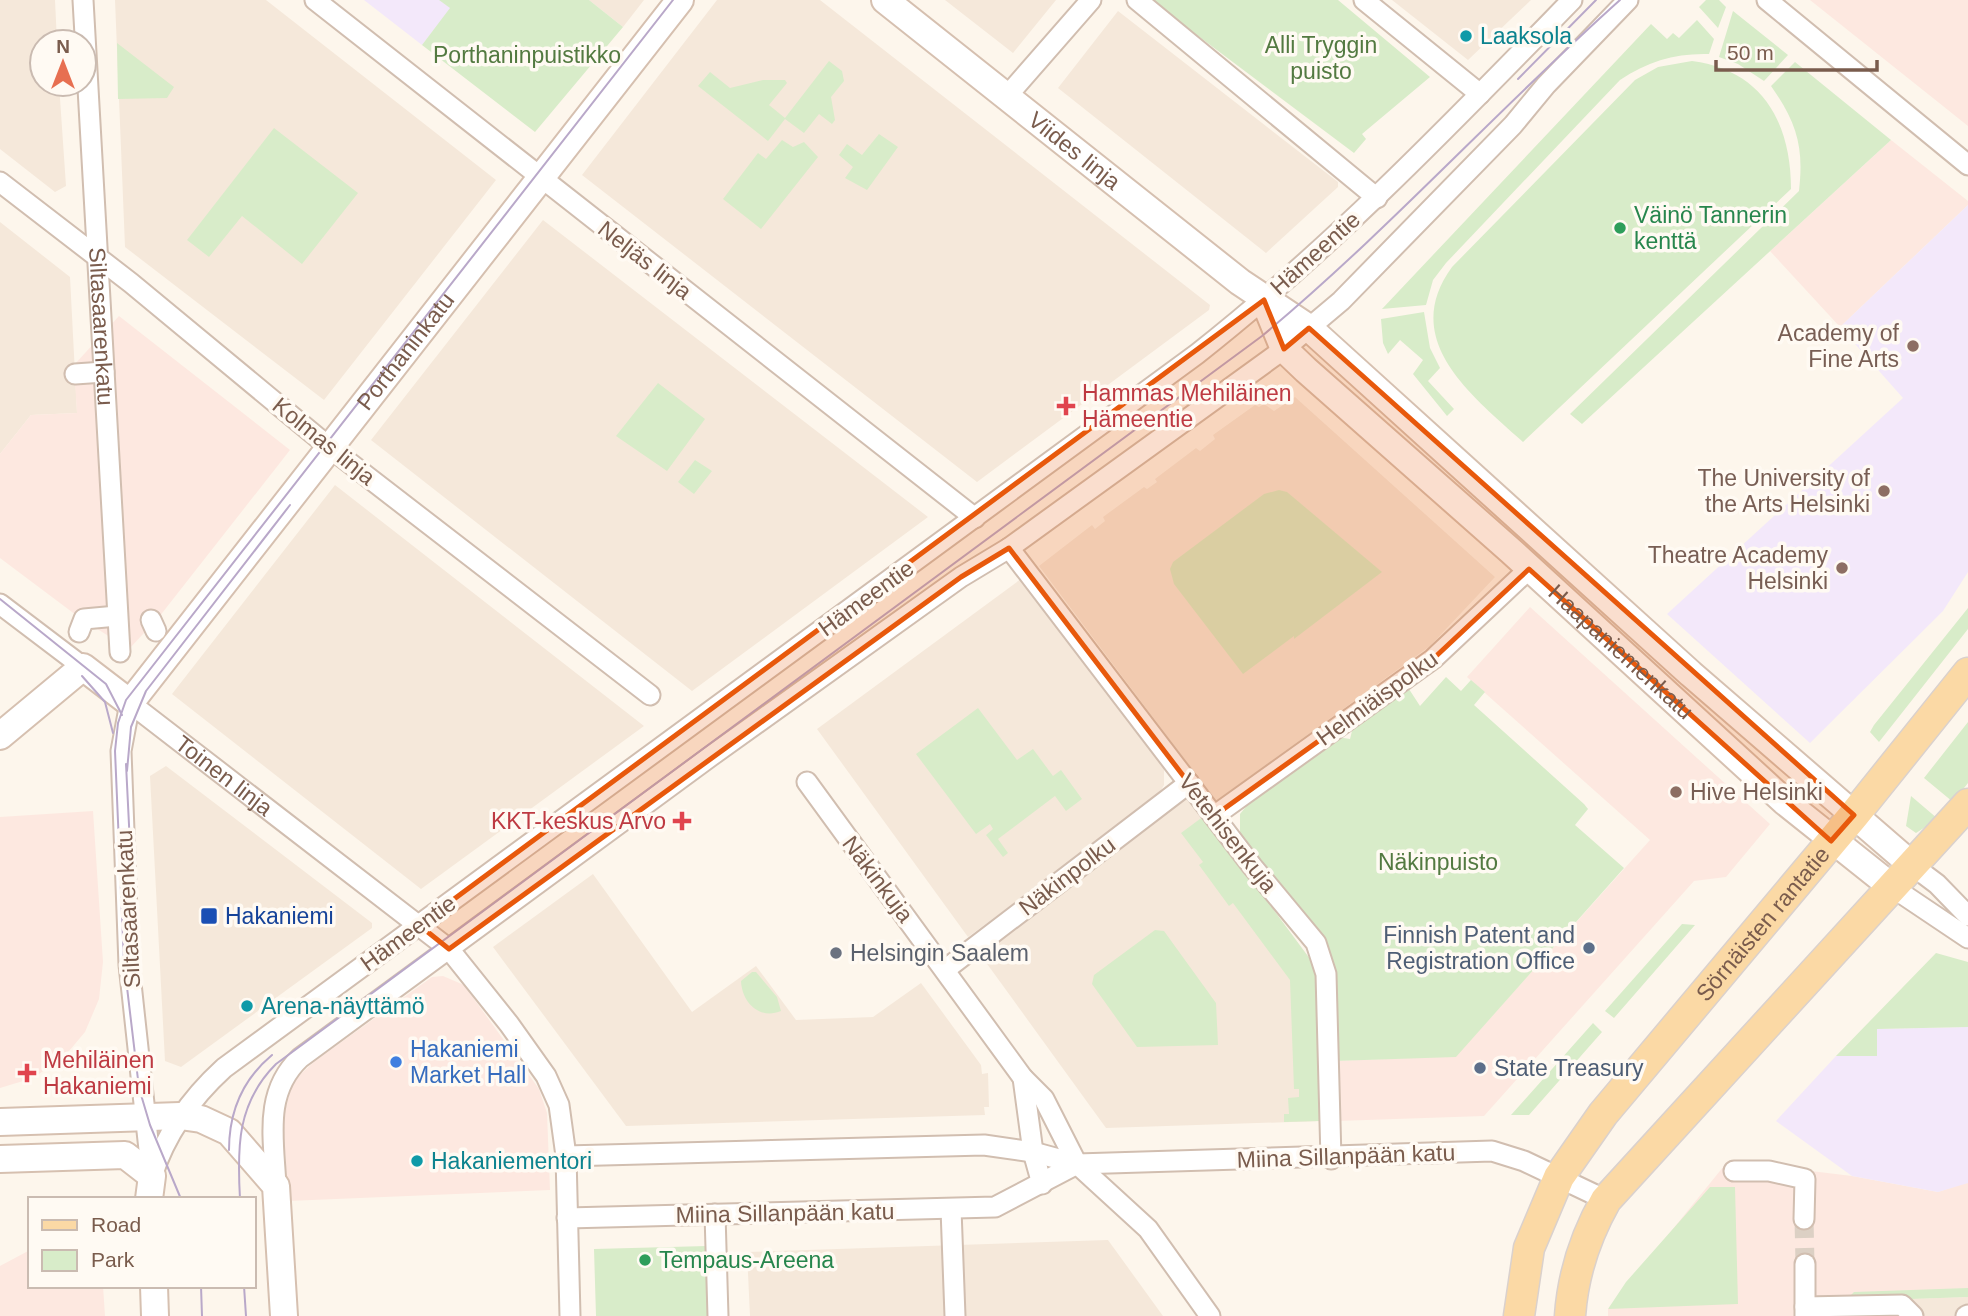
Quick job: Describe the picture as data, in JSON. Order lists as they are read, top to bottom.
{
  "streets": {
    "main road": [
      "Viides linja",
      "Porthaninkatu",
      "Haapaniemenkatu",
      "Toinen linja",
      "Sörnäisten rantatie"
    ],
    "street": [
      "Hämeentie",
      "Neljäs linja",
      "Siltasaarenkatu",
      "Kolmas linja",
      "Helmiäispolku",
      "Vetehisenkuja",
      "Näkinpolku",
      "Näkinkuja",
      "Miina Sillanpään katu"
    ]
  },
  "crossings": [
    ["Viides linja", "Hämeentie"],
    ["Viides linja", "Haapaniemenkatu"],
    ["Hämeentie", "Neljäs linja"],
    ["Hämeentie", "Siltasaarenkatu"],
    ["Hämeentie", "Haapaniemenkatu"],
    ["Hämeentie", "Toinen linja"],
    ["Hämeentie", "Vetehisenkuja"],
    ["Neljäs linja", "Porthaninkatu"],
    ["Siltasaarenkatu", "Porthaninkatu"],
    ["Siltasaarenkatu", "Kolmas linja"],
    ["Siltasaarenkatu", "Toinen linja"],
    ["Porthaninkatu", "Kolmas linja"],
    ["Porthaninkatu", "Toinen linja"],
    ["Haapaniemenkatu", "Helmiäispolku"],
    ["Haapaniemenkatu", "Sörnäisten rantatie"],
    ["Helmiäispolku", "Vetehisenkuja"],
    ["Toinen linja", "Miina Sillanpään katu"],
    ["Vetehisenkuja", "Näkinpolku"],
    ["Vetehisenkuja", "Miina Sillanpään katu"],
    ["Näkinpolku", "Näkinkuja"],
    ["Näkinkuja", "Miina Sillanpään katu"],
    ["Sörnäisten rantatie", "Miina Sillanpään katu"]
  ],
  "parks": ["Alli Tryggin puisto", "Porthaninpuistikko", "Näkinpuisto"],
  "places": {
    "other": [
      "Laaksola",
      "Väinö Tannerin kenttä",
      "Academy of Fine Arts",
      "The University of the Arts Helsinki",
      "Theatre Academy Helsinki",
      "Hive Helsinki",
      "Finnish Patent and Registration Office",
      "Helsingin Saalem",
      "Arena-näyttämö",
      "Hakaniemi Market Hall",
      "State Treasury",
      "Hakaniementori",
      "Tempaus-Areena"
    ],
    "health": ["Hammas Mehiläinen Hämeentie", "KKT-keskus Arvo", "Mehiläinen Hakaniemi"],
    "transit": ["Hakaniemi"]
  },
  "legend": ["Road", "Park"],
  "scale_bar": "50 m",
  "north": "top"
}
